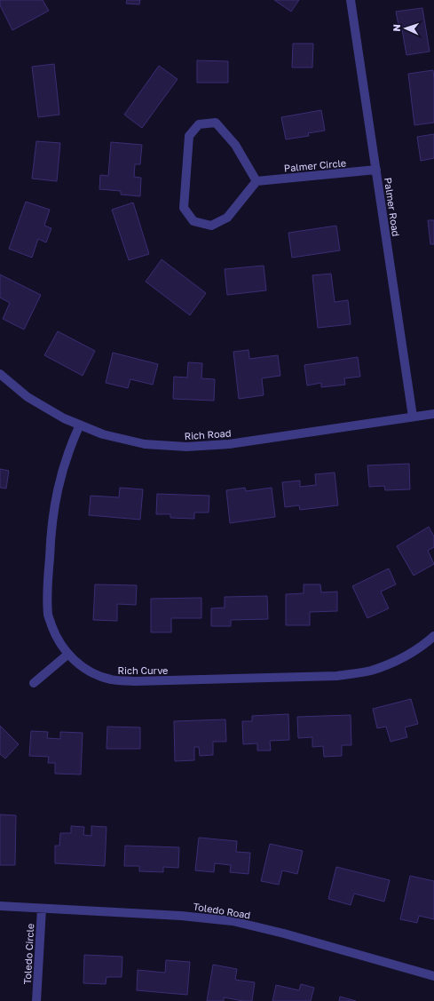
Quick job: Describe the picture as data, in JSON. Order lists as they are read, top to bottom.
{
  "streets": {
    "street": [
      "Palmer Circle",
      "Palmer Road",
      "Rich Road",
      "Rich Curve",
      "Toledo Road",
      "Toledo Circle"
    ]
  },
  "crossings": [
    ["Palmer Circle", "Palmer Road"],
    ["Palmer Road", "Rich Road"],
    ["Rich Road", "Rich Curve"],
    ["Toledo Road", "Toledo Circle"]
  ],
  "north": "left"
}
